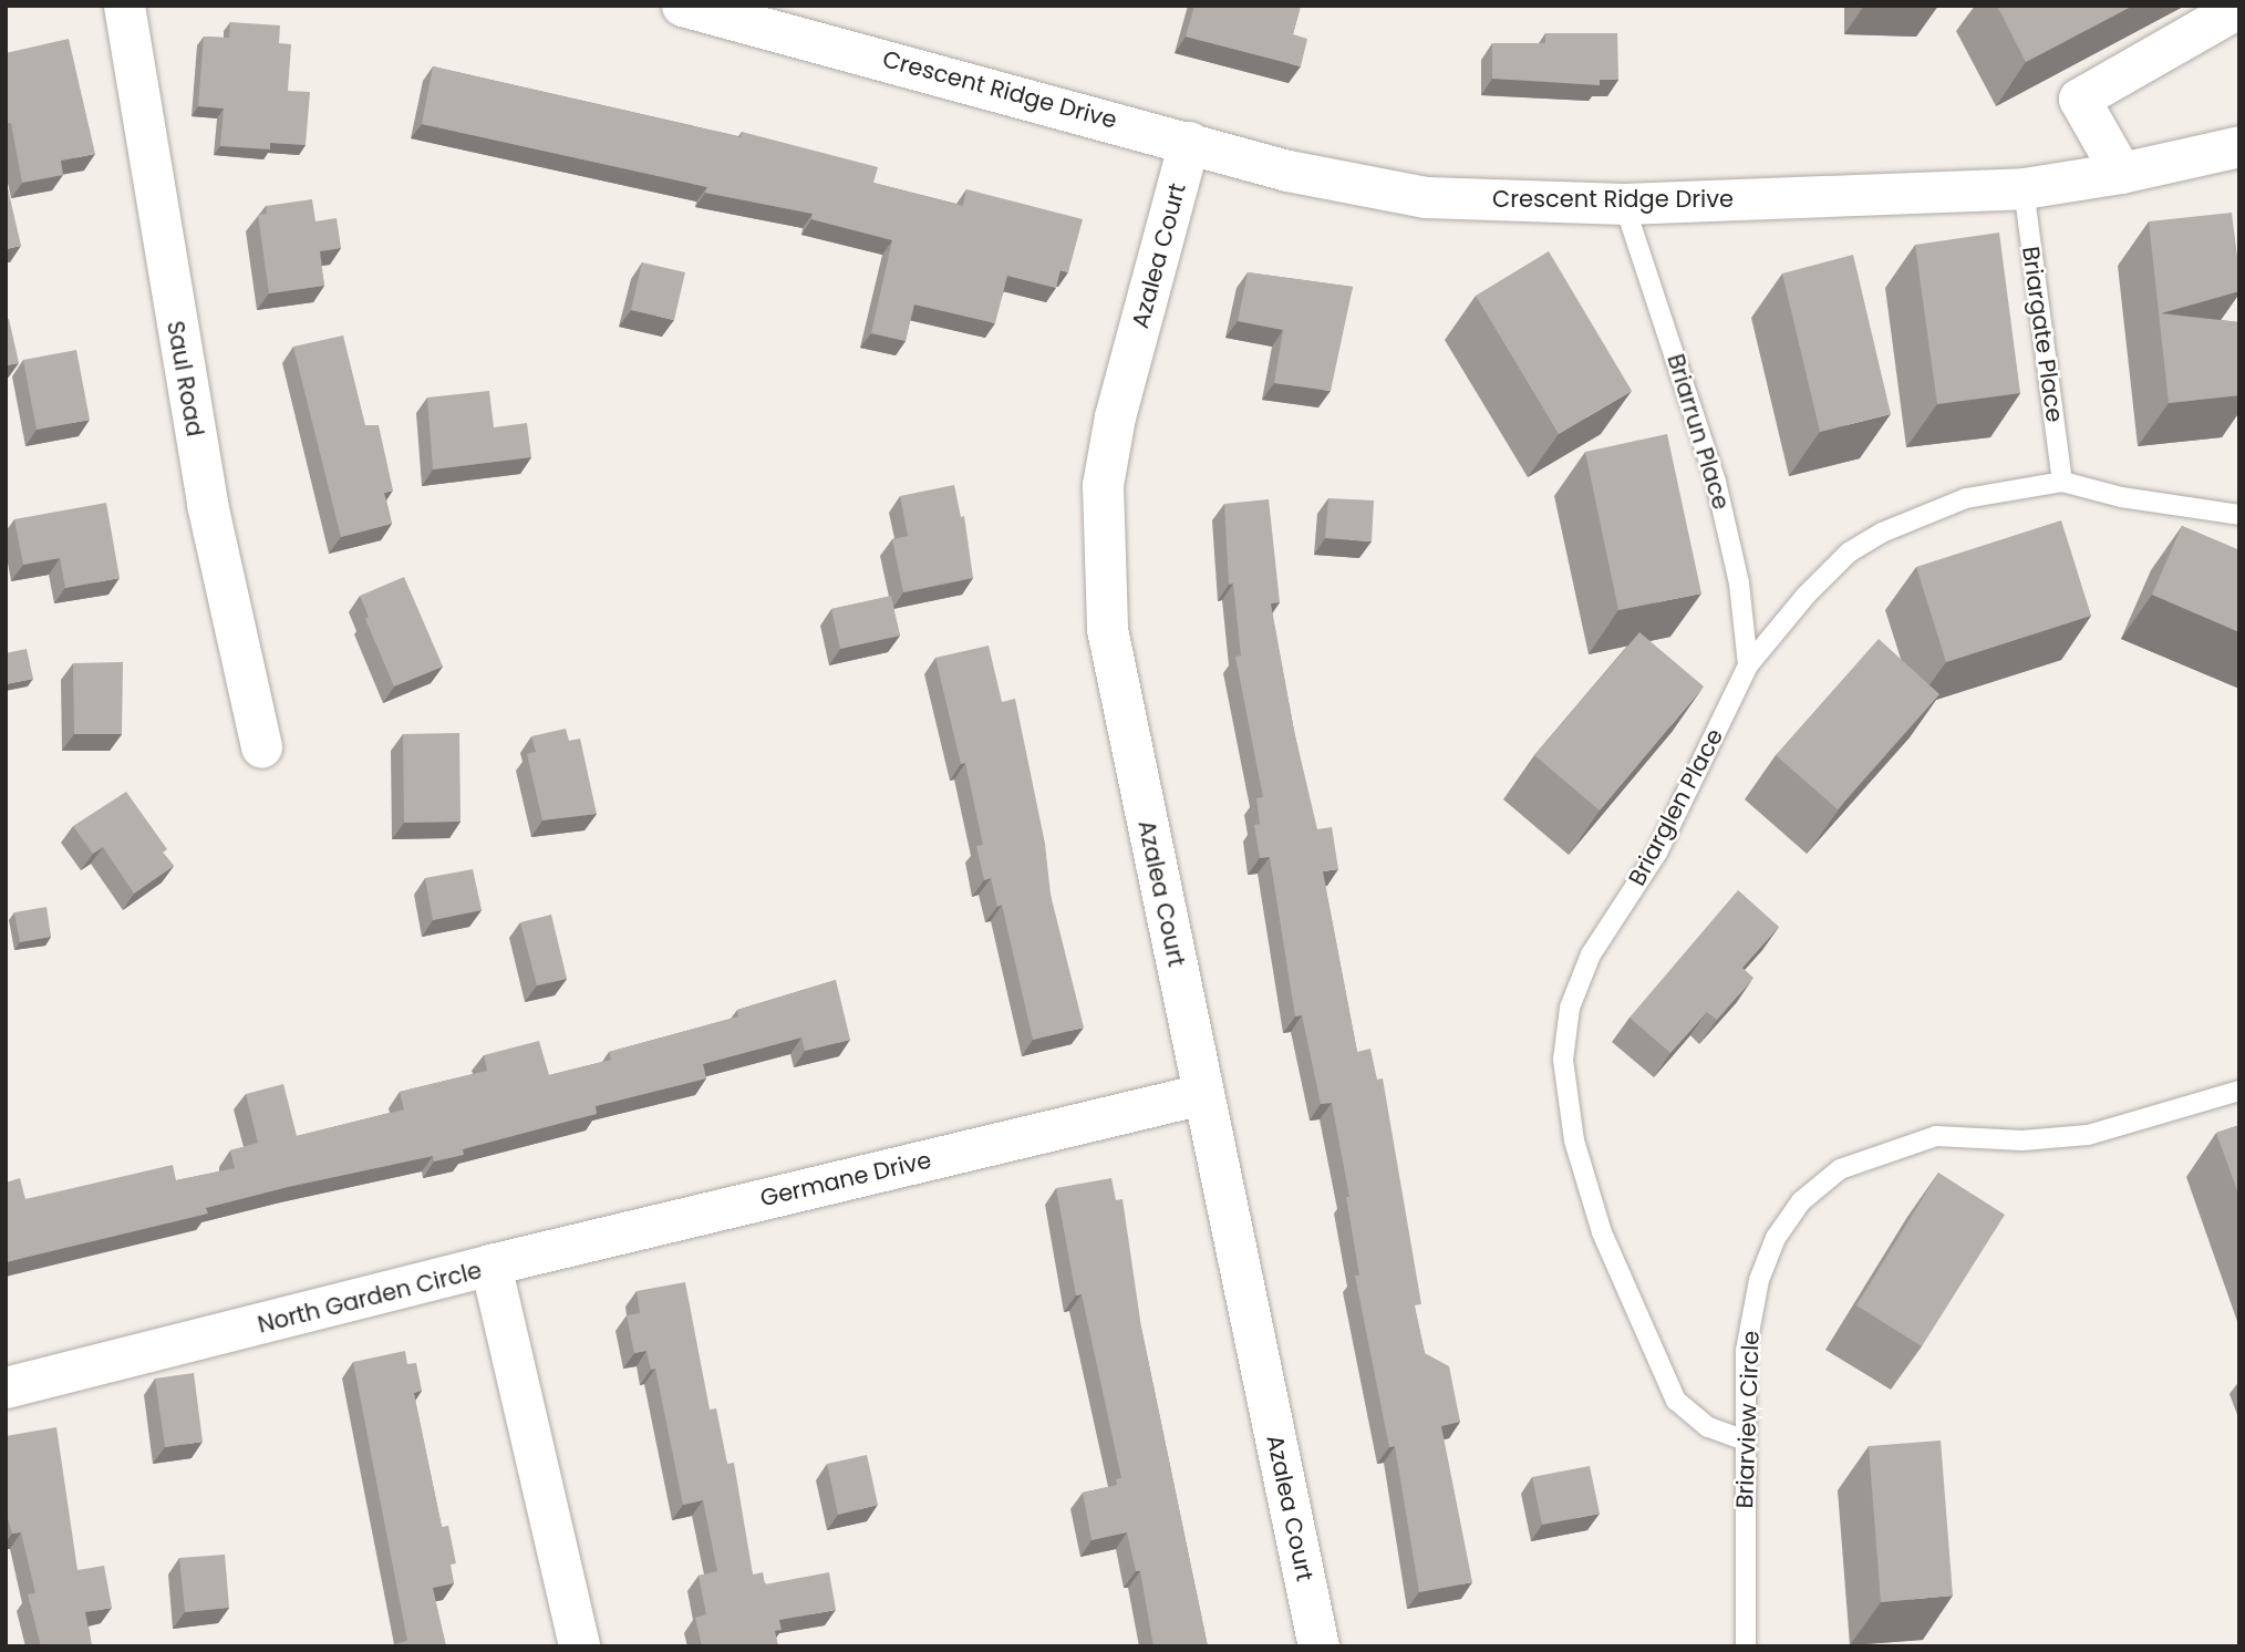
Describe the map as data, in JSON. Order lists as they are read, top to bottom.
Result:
{
  "streets": {
    "street": [
      "Crescent Ridge Drive",
      "Azalea Court",
      "Saul Road",
      "Germane Drive",
      "North Garden Circle"
    ],
    "lane": [
      "Briargate Place",
      "Briarrun Place",
      "Briarglen Place",
      "Briarview Circle"
    ]
  },
  "crossings": [
    ["Crescent Ridge Drive", "Azalea Court"],
    ["Crescent Ridge Drive", "Briargate Place"],
    ["Crescent Ridge Drive", "Briarrun Place"],
    ["Azalea Court", "Germane Drive"],
    ["Briargate Place", "Briarglen Place"],
    ["Briarrun Place", "Briarglen Place"],
    ["Briarglen Place", "Briarview Circle"],
    ["Germane Drive", "North Garden Circle"]
  ]
}
